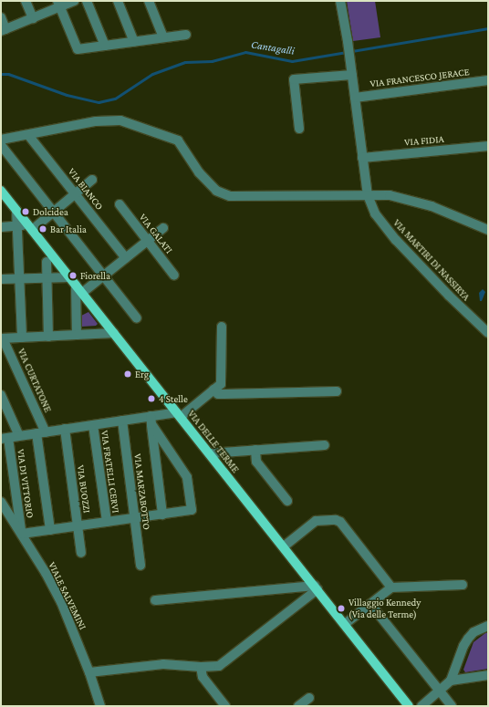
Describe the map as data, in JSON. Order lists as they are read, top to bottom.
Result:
{
  "streets": {
    "main road": ["VIA DELLE TERME"],
    "street": [
      "VIA FRANCESCO JERACE",
      "VIA FIDIA",
      "VIA BIANCO",
      "VIA GALATI",
      "VIA MARTIRI DI NASSIRYA",
      "VIA CURTATONE",
      "VIA FRATELLI CERVI",
      "VIA DI VITTORIO",
      "VIA BUOZZI",
      "VIA MARZABOTTO",
      "VIALE SALVEMINI"
    ]
  },
  "crossings": [
    ["VIA FRANCESCO JERACE", "VIA MARTIRI DI NASSIRYA"],
    ["VIA FIDIA", "VIA MARTIRI DI NASSIRYA"],
    ["VIA DI VITTORIO", "VIALE SALVEMINI"]
  ],
  "water": ["Cantagalli"],
  "places": [
    "Dolcidea",
    "Bar Italia",
    "Fiorella",
    "Erg",
    "4 Stelle",
    "Villaggio Kennedy (Via delle Terme)"
  ]
}
